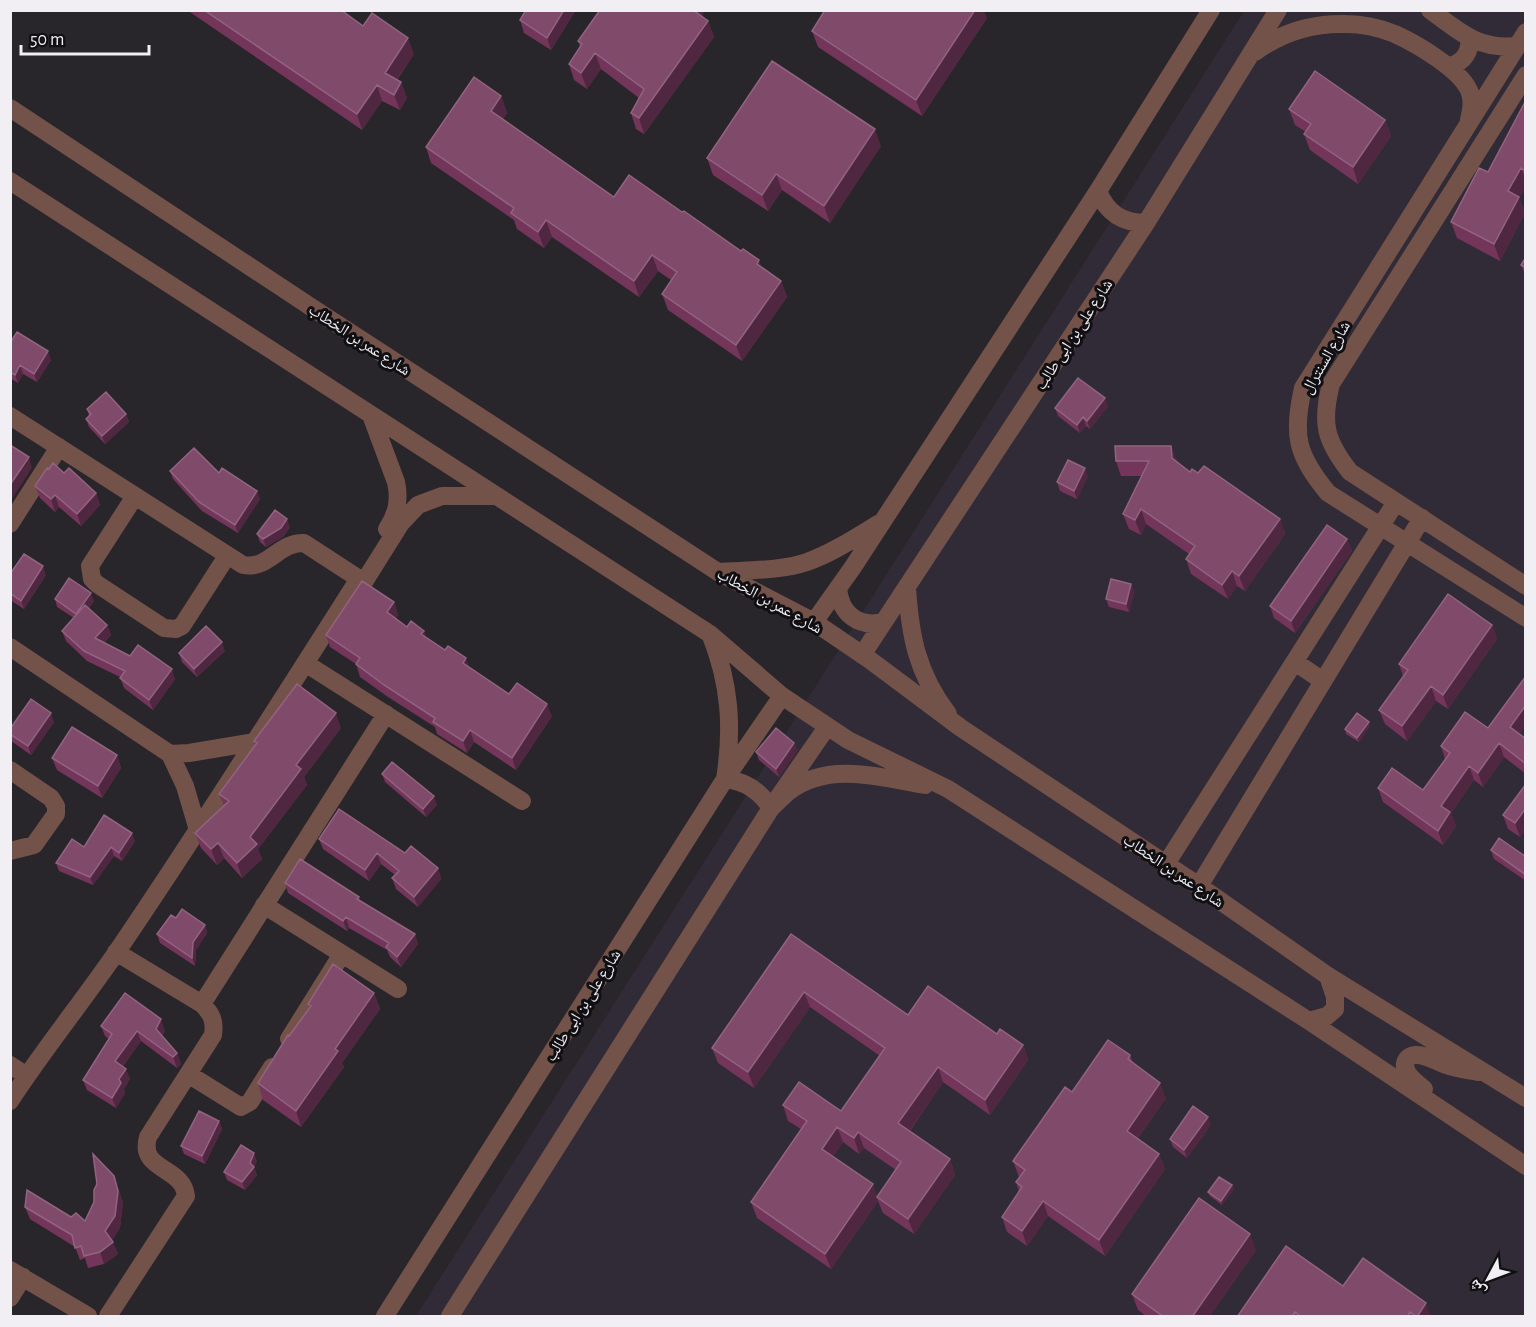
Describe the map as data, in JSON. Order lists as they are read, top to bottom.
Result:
{
  "streets": {
    "street": ["شارع على بن ابى طالب", "شارع عمر بن الخطاب", "شارع السنترال"]
  },
  "crossings": [
    ["شارع على بن ابى طالب", "شارع عمر بن الخطاب"]
  ],
  "scale_bar": "50 m",
  "north": "bottom left"
}
